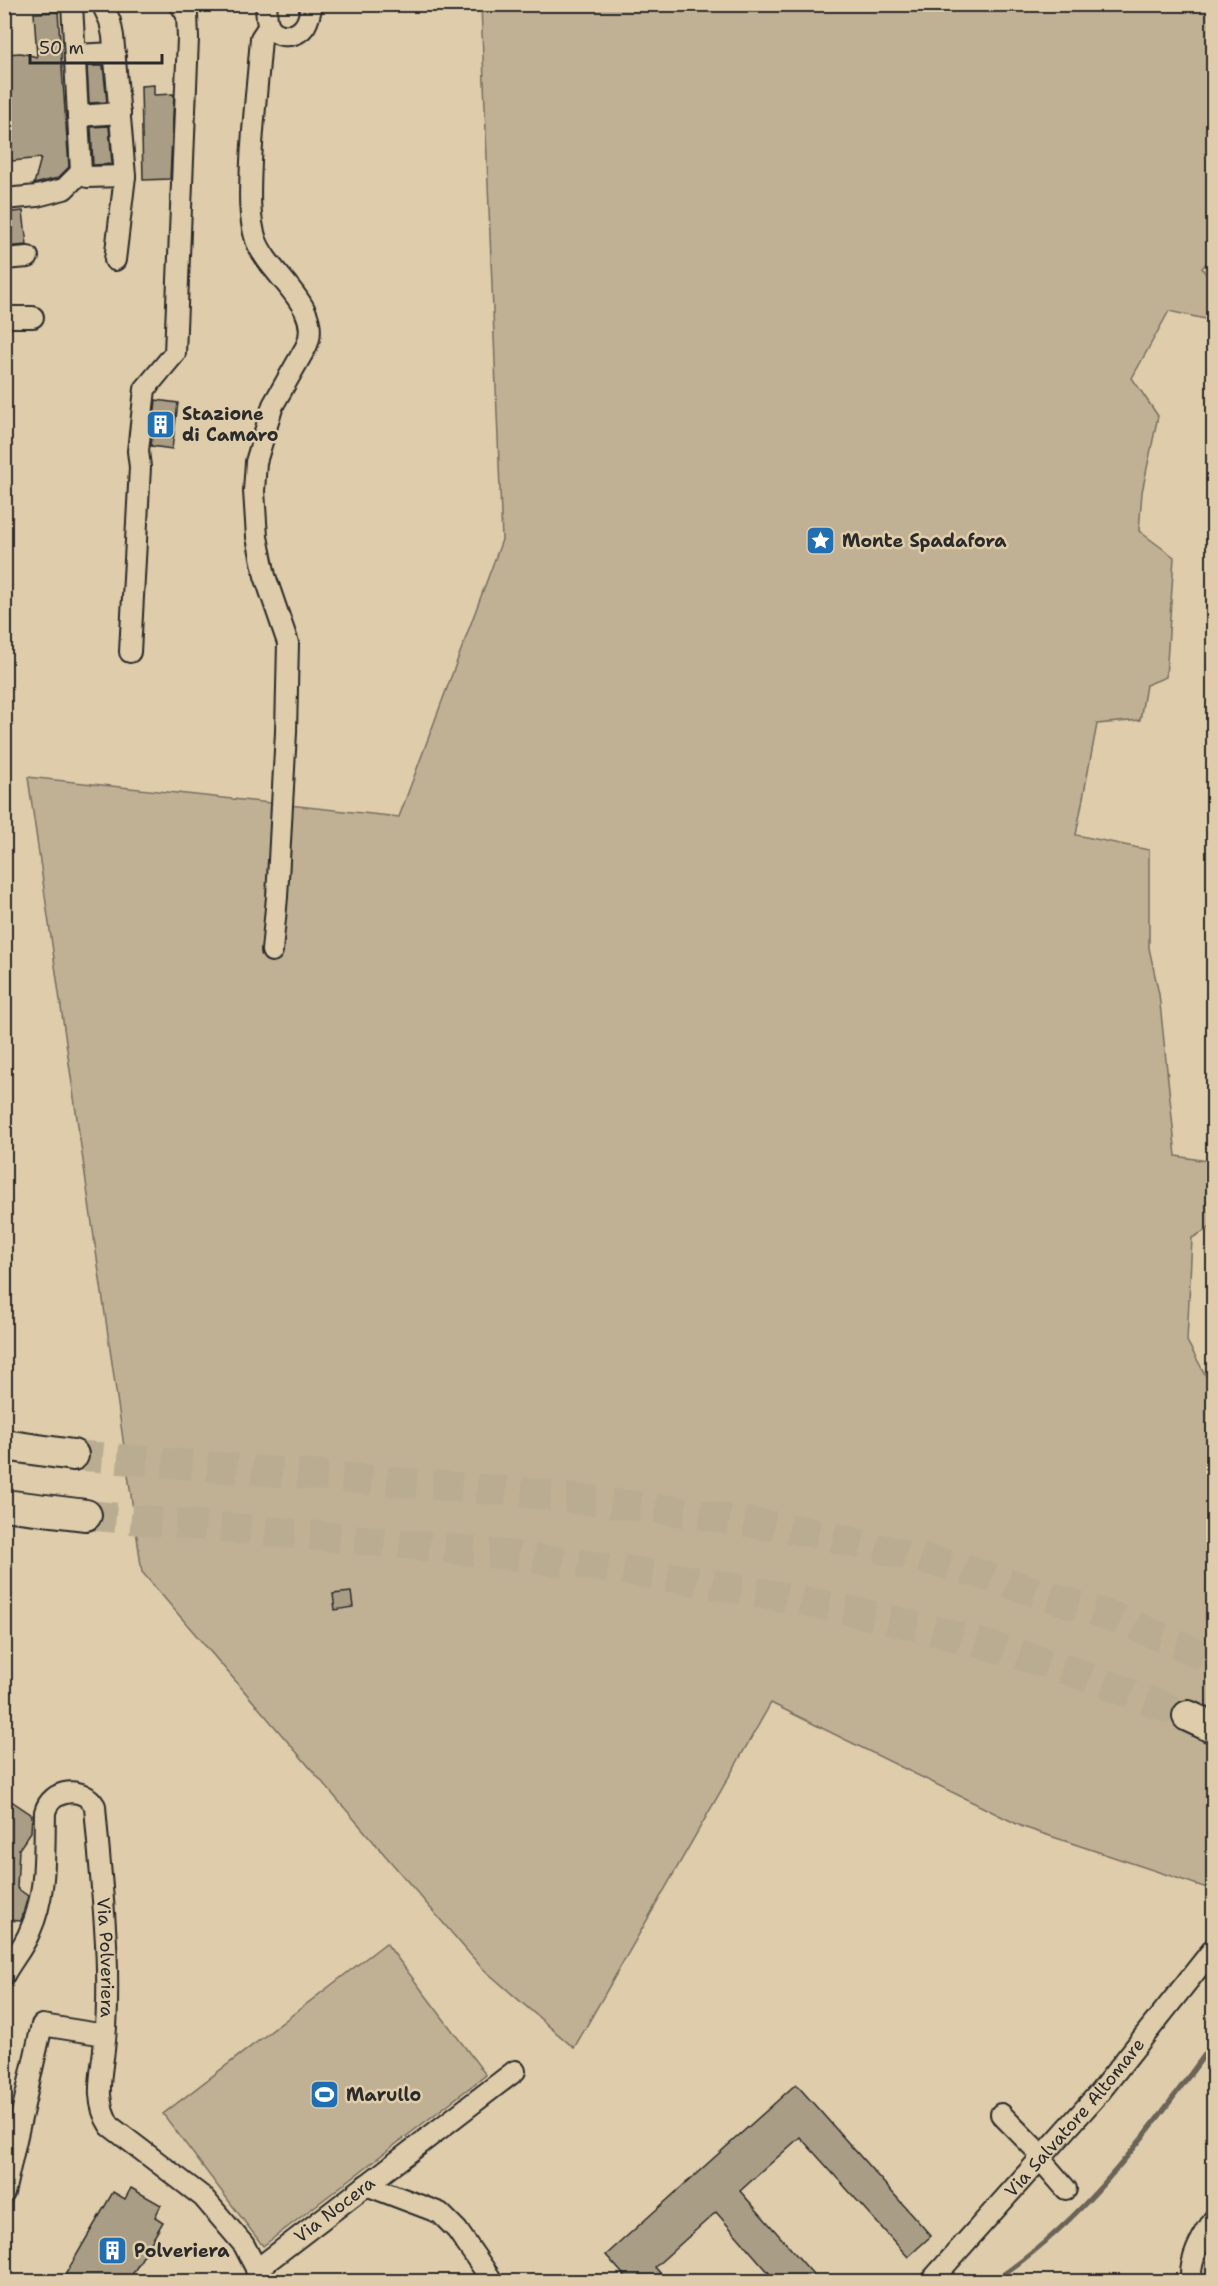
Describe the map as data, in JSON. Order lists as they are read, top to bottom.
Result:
{
  "streets": {
    "street": ["Via Polveriera", "Via Salvatore Altomare", "Via Nocera"]
  },
  "crossings": [
    ["Via Polveriera", "Via Nocera"]
  ],
  "places": {
    "building": ["Stazione di Camaro", "Polveriera"],
    "place": ["Monte Spadafora"],
    "sports": ["Marullo"]
  },
  "scale_bar": "50 m"
}
